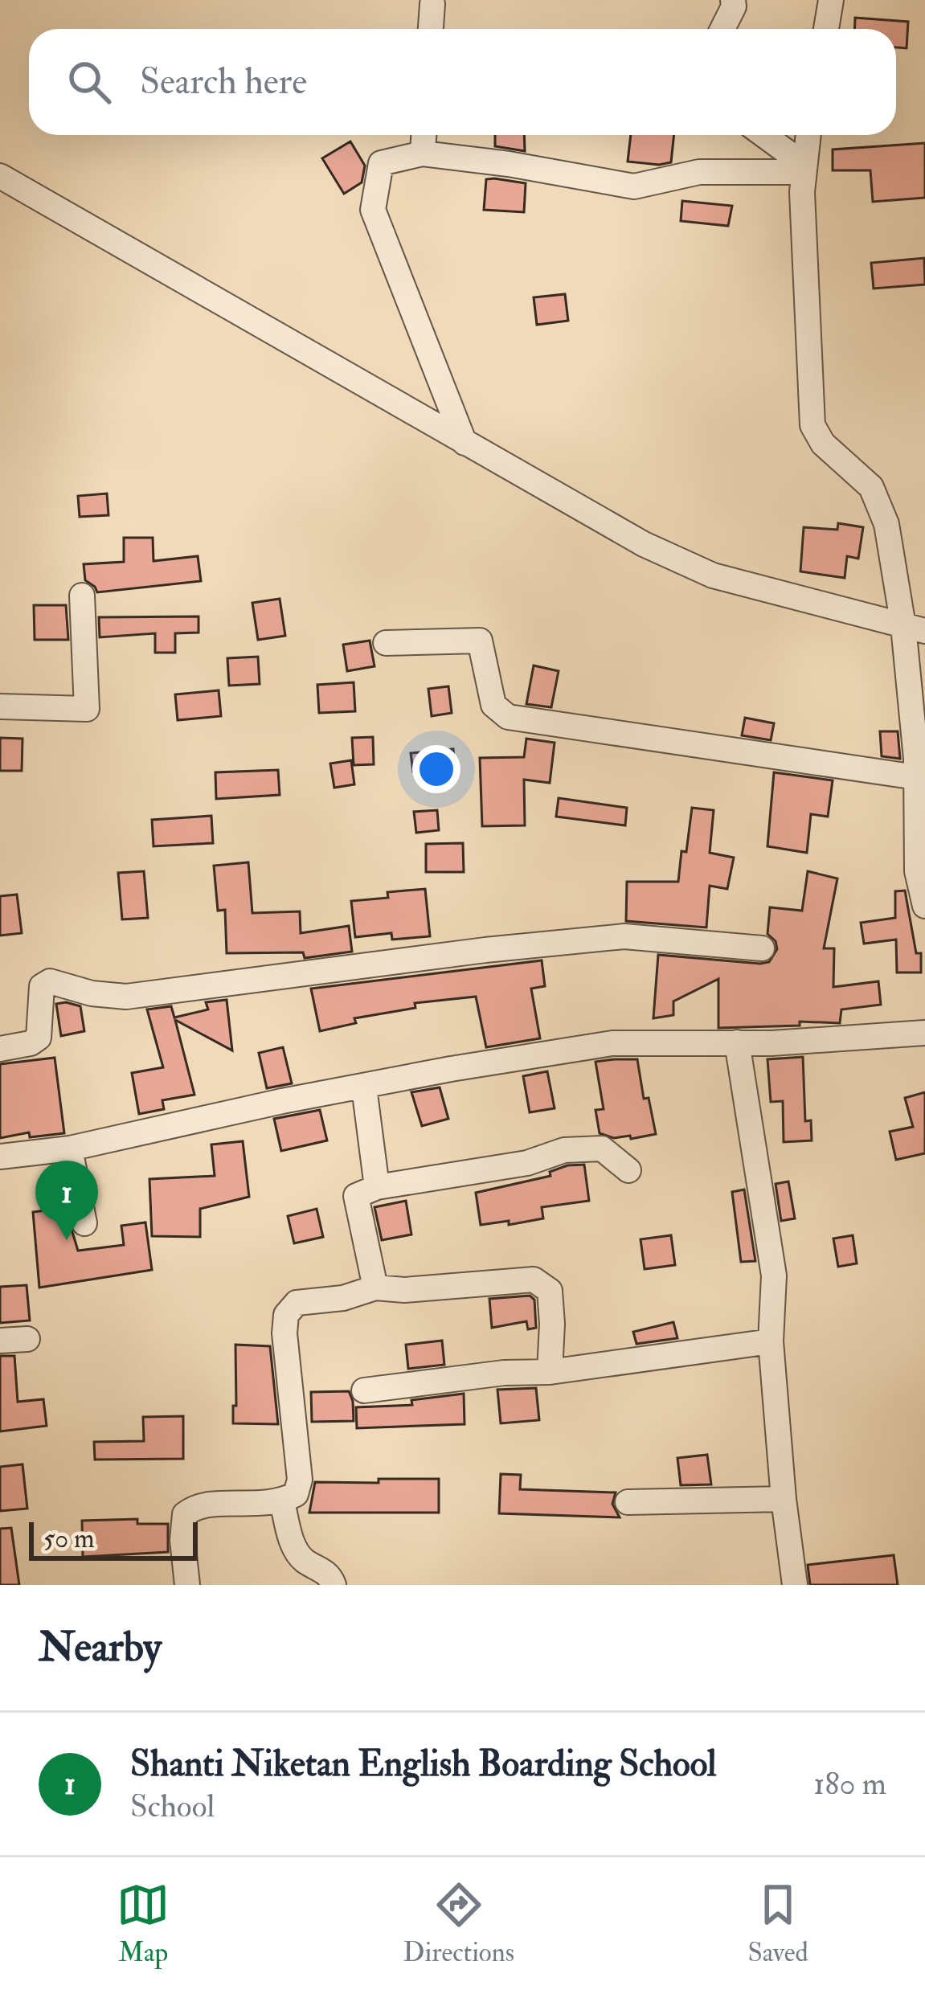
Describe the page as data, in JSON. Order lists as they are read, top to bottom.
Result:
{
  "scale_bar": "50 m",
  "page": {
    "search": "Search here",
    "pins": "1",
    "scale": "50 m",
    "heading": "Nearby",
    "list": [
      {
        "mark": "1",
        "name": "Shanti Niketan English Boarding School",
        "note": "School",
        "value": "180 m"
      }
    ],
    "nav": ["Map", "Directions", "Saved"]
  }
}
